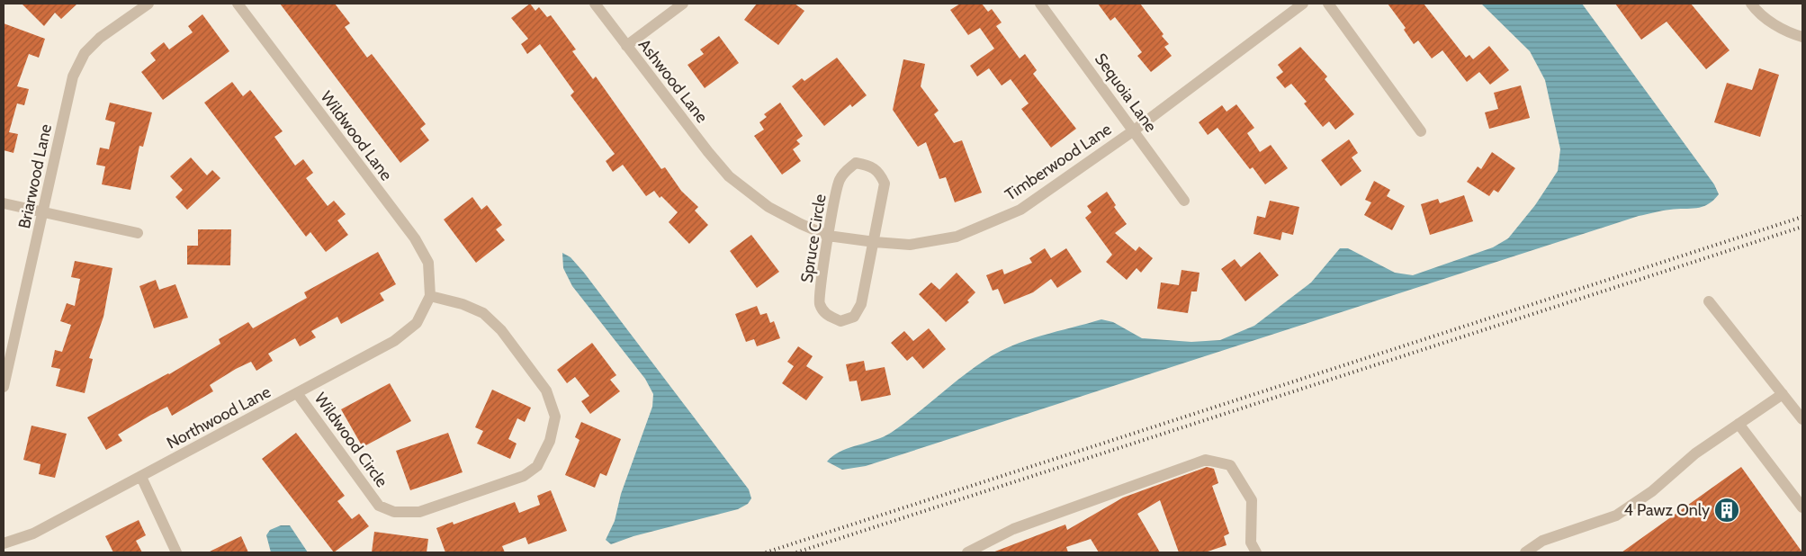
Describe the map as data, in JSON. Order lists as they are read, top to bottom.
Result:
{
  "streets": {
    "street": [
      "Ashwood Lane",
      "Sequoia Lane",
      "Wildwood Lane",
      "Timberwood Lane",
      "Briarwood Lane",
      "Spruce Circle",
      "Northwood Lane",
      "Wildwood Circle"
    ]
  },
  "crossings": [
    ["Ashwood Lane", "Timberwood Lane"],
    ["Sequoia Lane", "Timberwood Lane"],
    ["Wildwood Lane", "Northwood Lane"],
    ["Wildwood Lane", "Wildwood Circle"],
    ["Timberwood Lane", "Spruce Circle"],
    ["Northwood Lane", "Wildwood Circle"]
  ],
  "places": {
    "building": ["4 Pawz Only"]
  }
}
